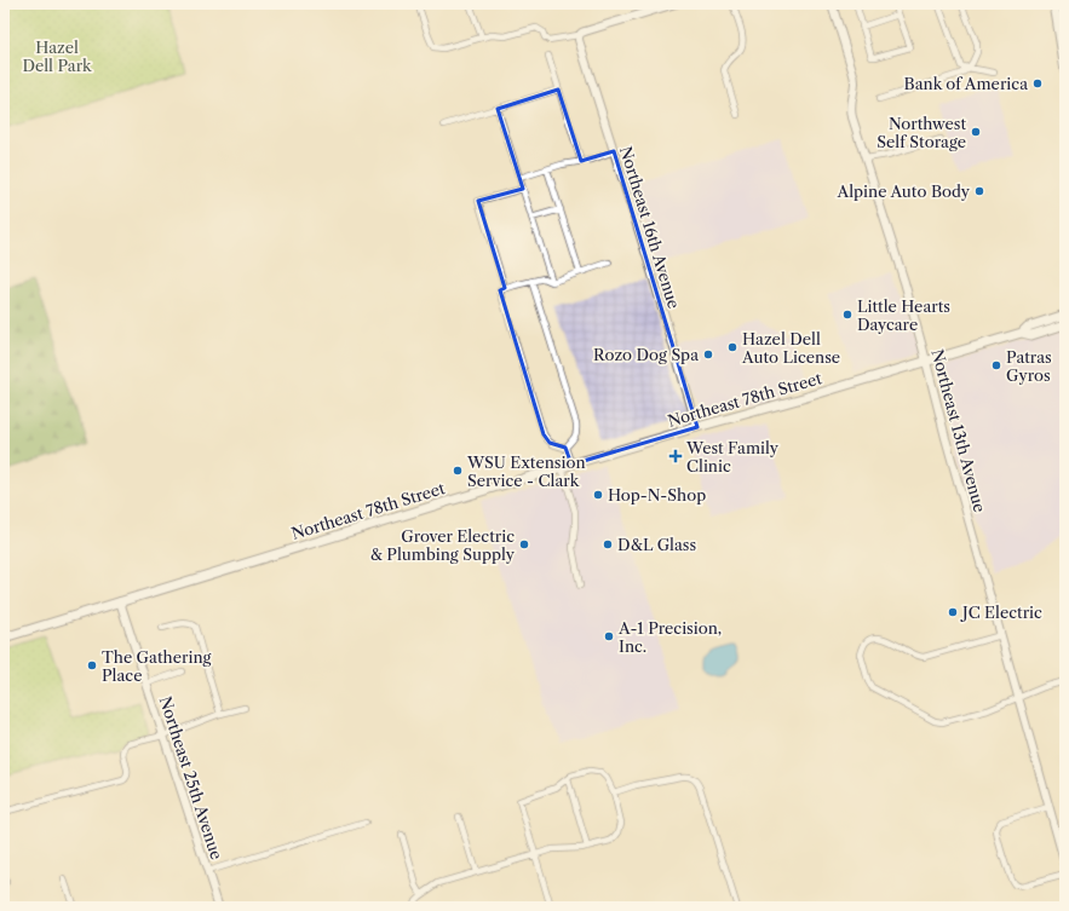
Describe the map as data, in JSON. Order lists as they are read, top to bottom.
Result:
{
  "streets": {
    "main road": ["Northeast 78th Street"],
    "street": ["Northeast 16th Avenue", "Northeast 13th Avenue", "Northeast 25th Avenue"]
  },
  "crossings": [
    ["Northeast 16th Avenue", "Northeast 78th Street"],
    ["Northeast 78th Street", "Northeast 13th Avenue"],
    ["Northeast 78th Street", "Northeast 25th Avenue"]
  ],
  "parks": ["Hazel Dell Park"],
  "places": {
    "other": [
      "Bank of America",
      "Northwest Self Storage",
      "Alpine Auto Body",
      "Little Hearts Daycare",
      "Hazel Dell Auto License",
      "Rozo Dog Spa",
      "Patras Gyros",
      "WSU Extension Service - Clark",
      "Hop-N-Shop",
      "Grover Electric & Plumbing Supply",
      "D&L Glass",
      "JC Electric",
      "A-1 Precision, Inc.",
      "The Gathering Place"
    ],
    "health": ["West Family Clinic"]
  }
}
